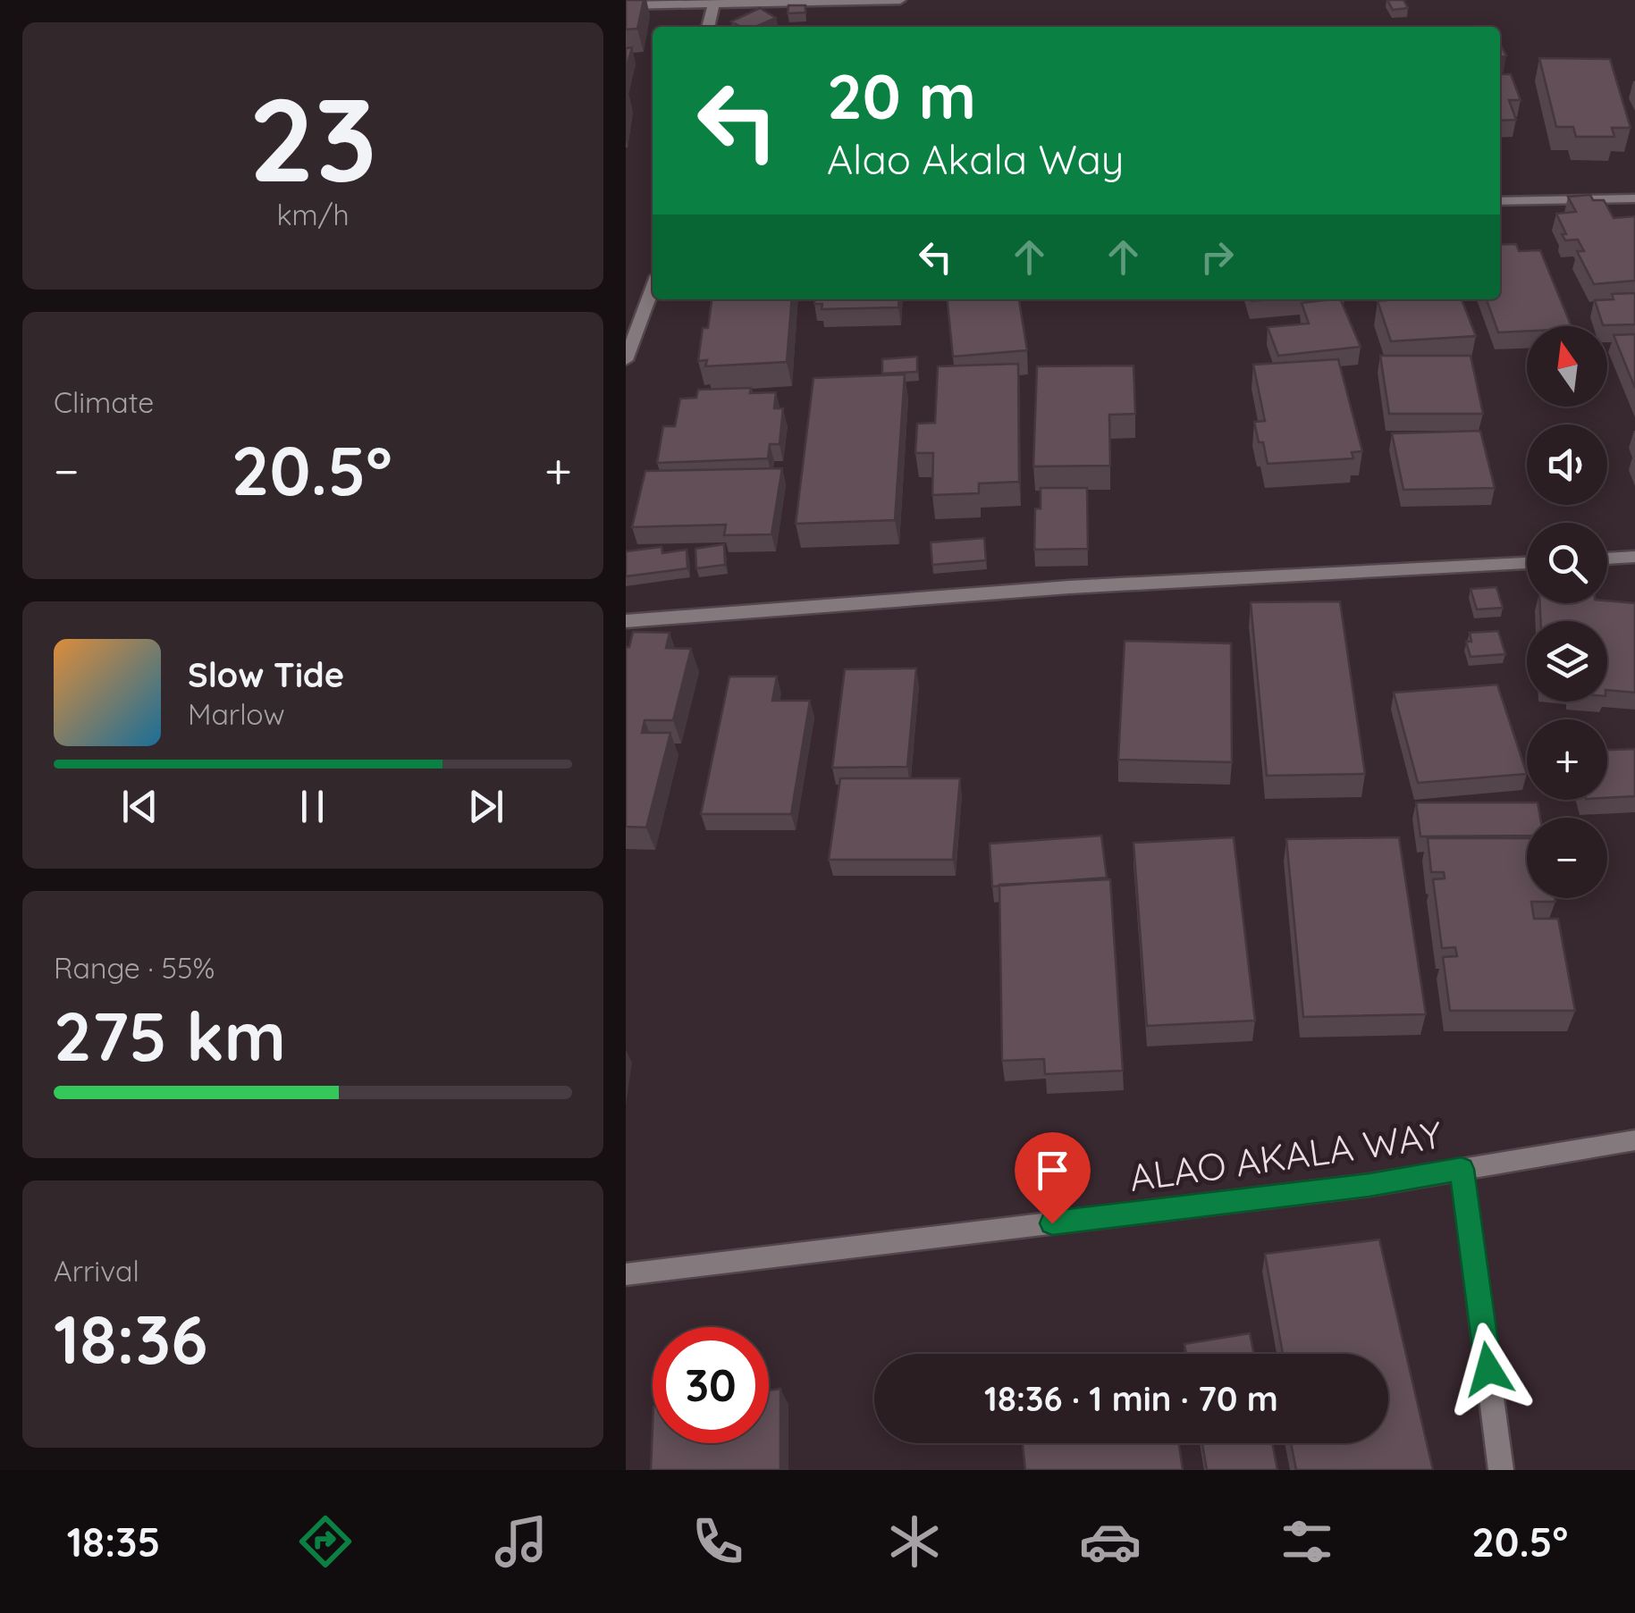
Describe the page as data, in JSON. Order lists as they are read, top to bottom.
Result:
{
  "streets": {
    "street": ["ALAO AKALA WAY"]
  },
  "north": "top",
  "page": {
    "tile": [
      ["23", "km/h"],
      "Climate",
      ["Range · 55%", "275 km"],
      ["Arrival", "18:36"]
    ],
    "turn": ["20 m", "Alao Akala Way"],
    "map_buttons": ["+", "−"],
    "heat": ["−", "20.5°", "+"],
    "song": ["Slow Tide", "Marlow"],
    "limit": "30",
    "trip": "18:36 · 1 min · 70 m",
    "tabs": ["18:35", "20.5°"]
  }
}
